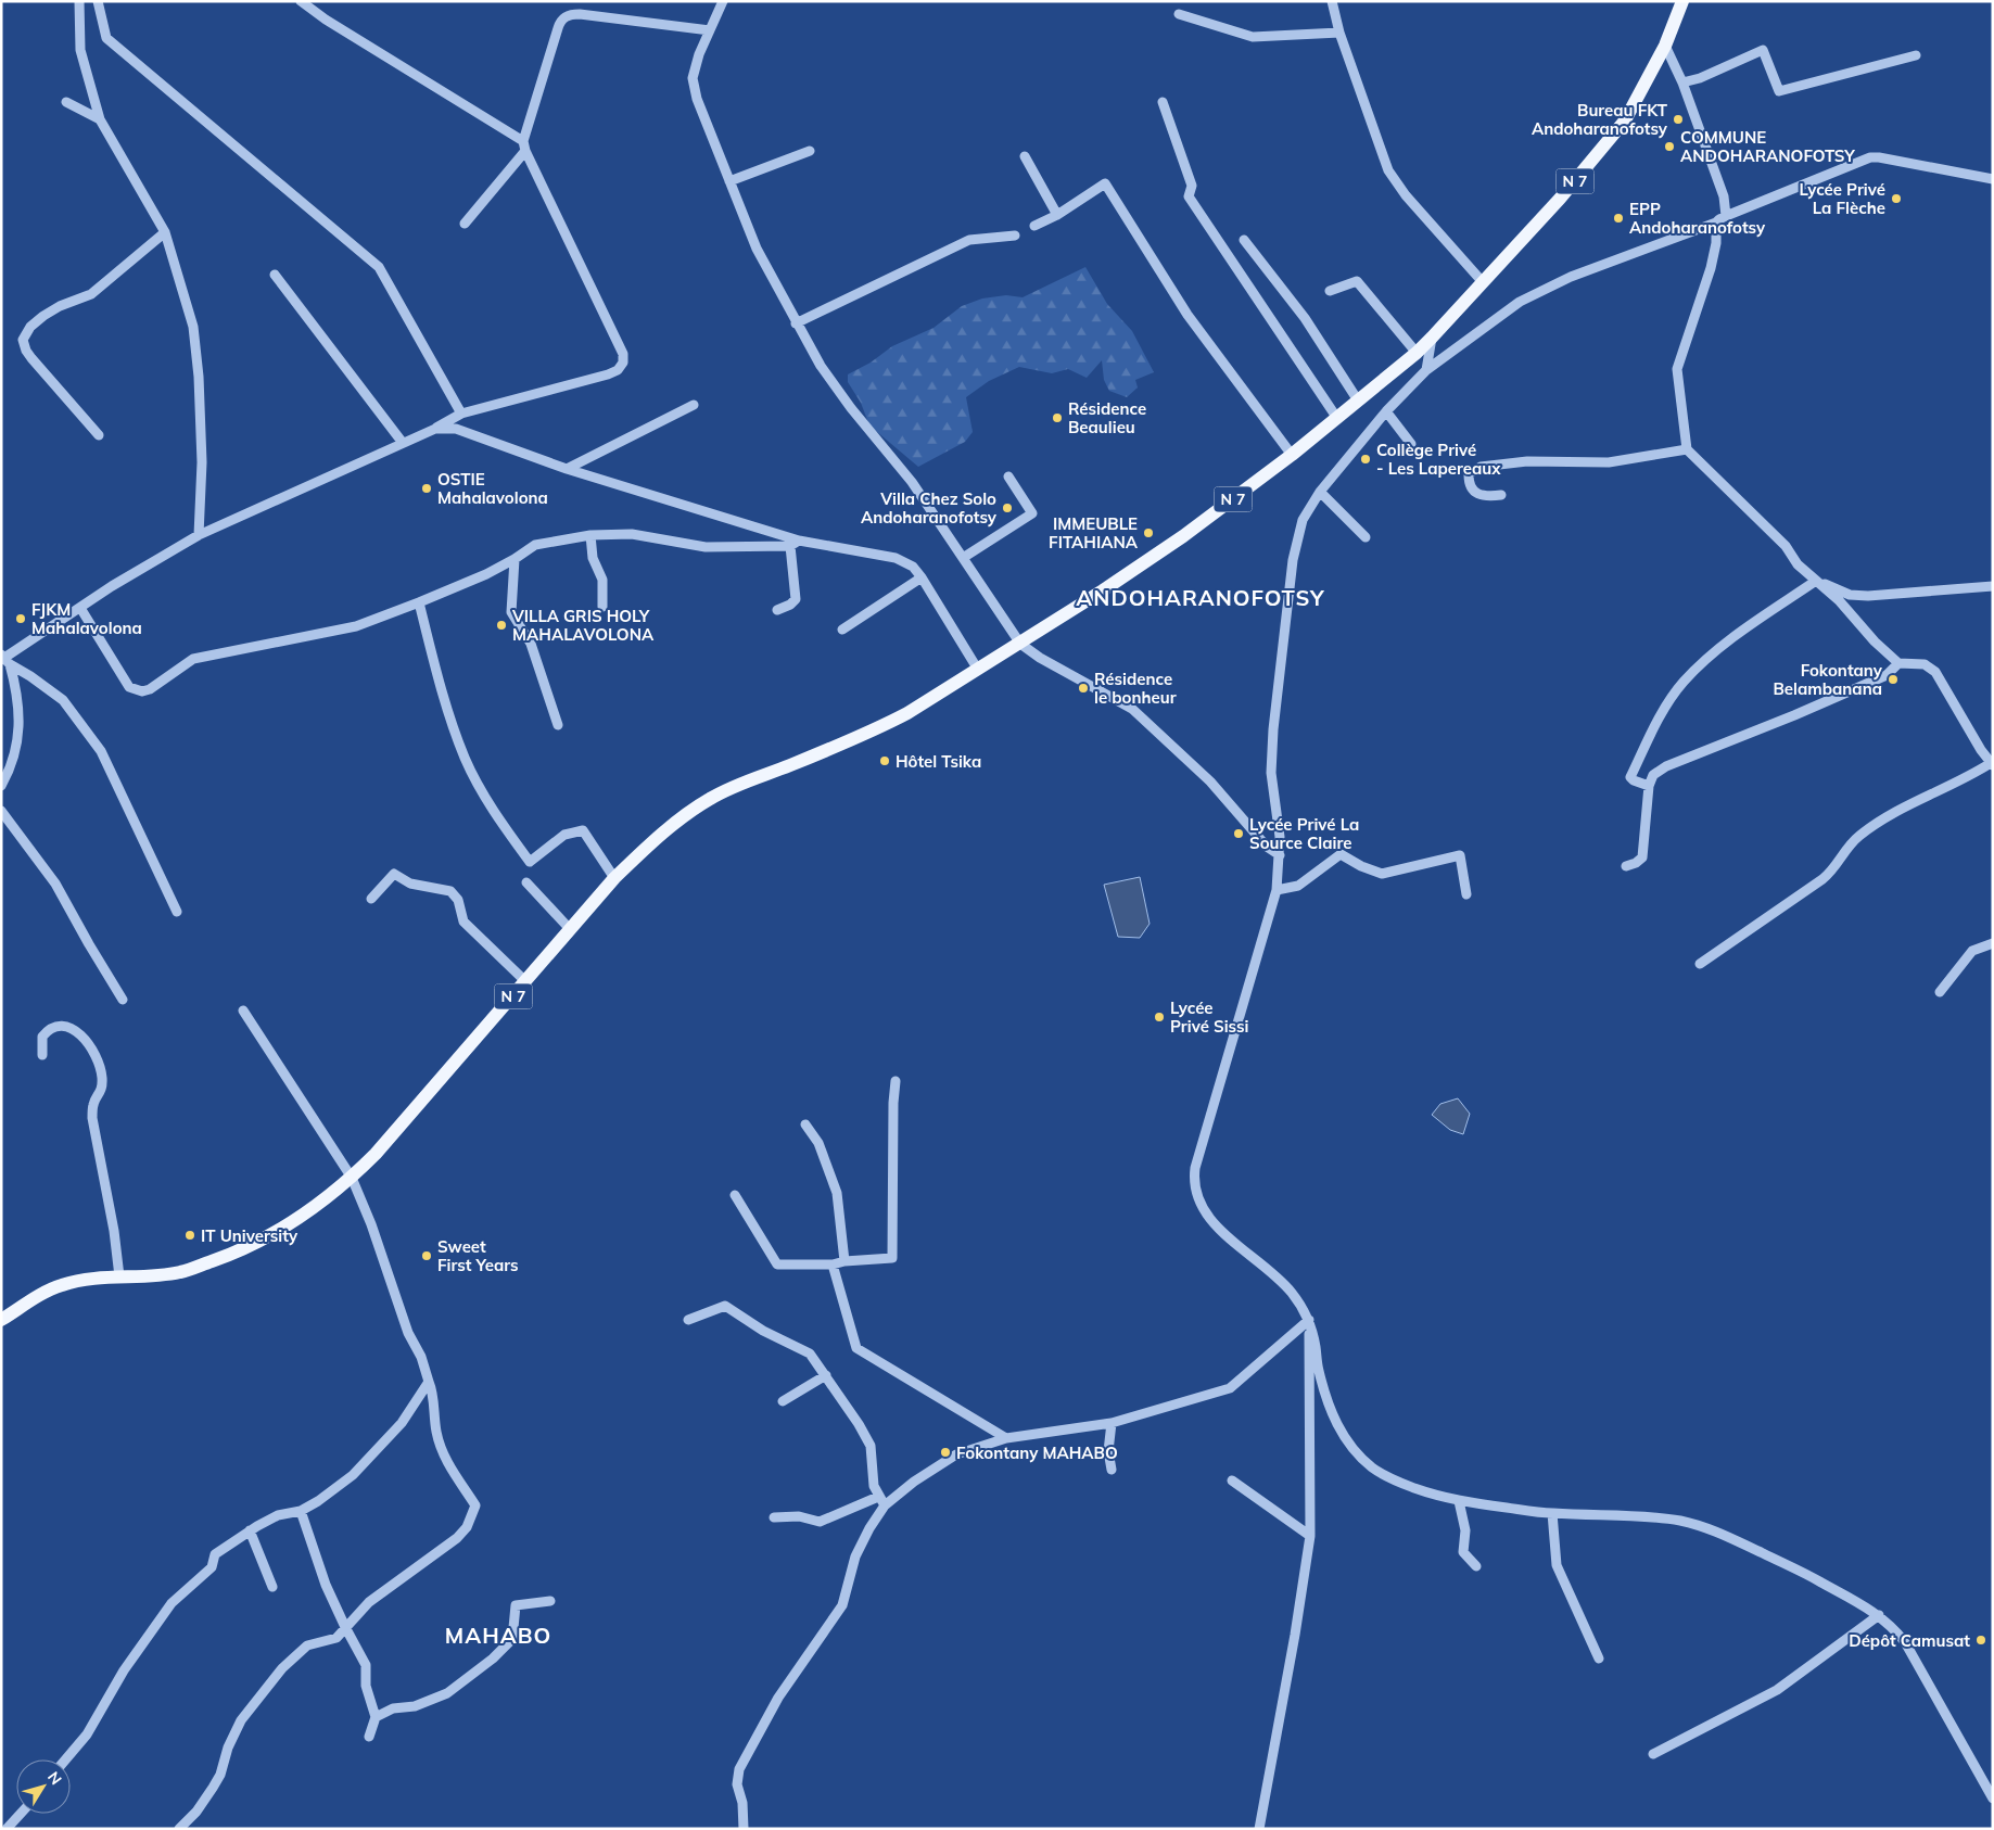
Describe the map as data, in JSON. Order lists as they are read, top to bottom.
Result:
{
  "streets": {
    "main road": ["N 7"]
  },
  "districts": ["ANDOHARANOFOTSY", "MAHABO"],
  "places": [
    "Bureau FKT Andoharanofotsy",
    "COMMUNE ANDOHARANOFOTSY",
    "Lycée Privé La Flèche",
    "EPP Andoharanofotsy",
    "Résidence Beaulieu",
    "Collège Privé - Les Lapereaux",
    "OSTIE Mahalavolona",
    "Villa Chez Solo Andoharanofotsy",
    "IMMEUBLE FITAHIANA",
    "FJKM Mahalavolona",
    "VILLA GRIS HOLY MAHALAVOLONA",
    "Fokontany Belambanana",
    "Résidence le bonheur",
    "Hôtel Tsika",
    "Lycée Privé La Source Claire",
    "Lycée Privé Sissi",
    "IT University",
    "Sweet First Years",
    "Fokontany MAHABO",
    "Dépôt Camusat"
  ],
  "north": "top right"
}
